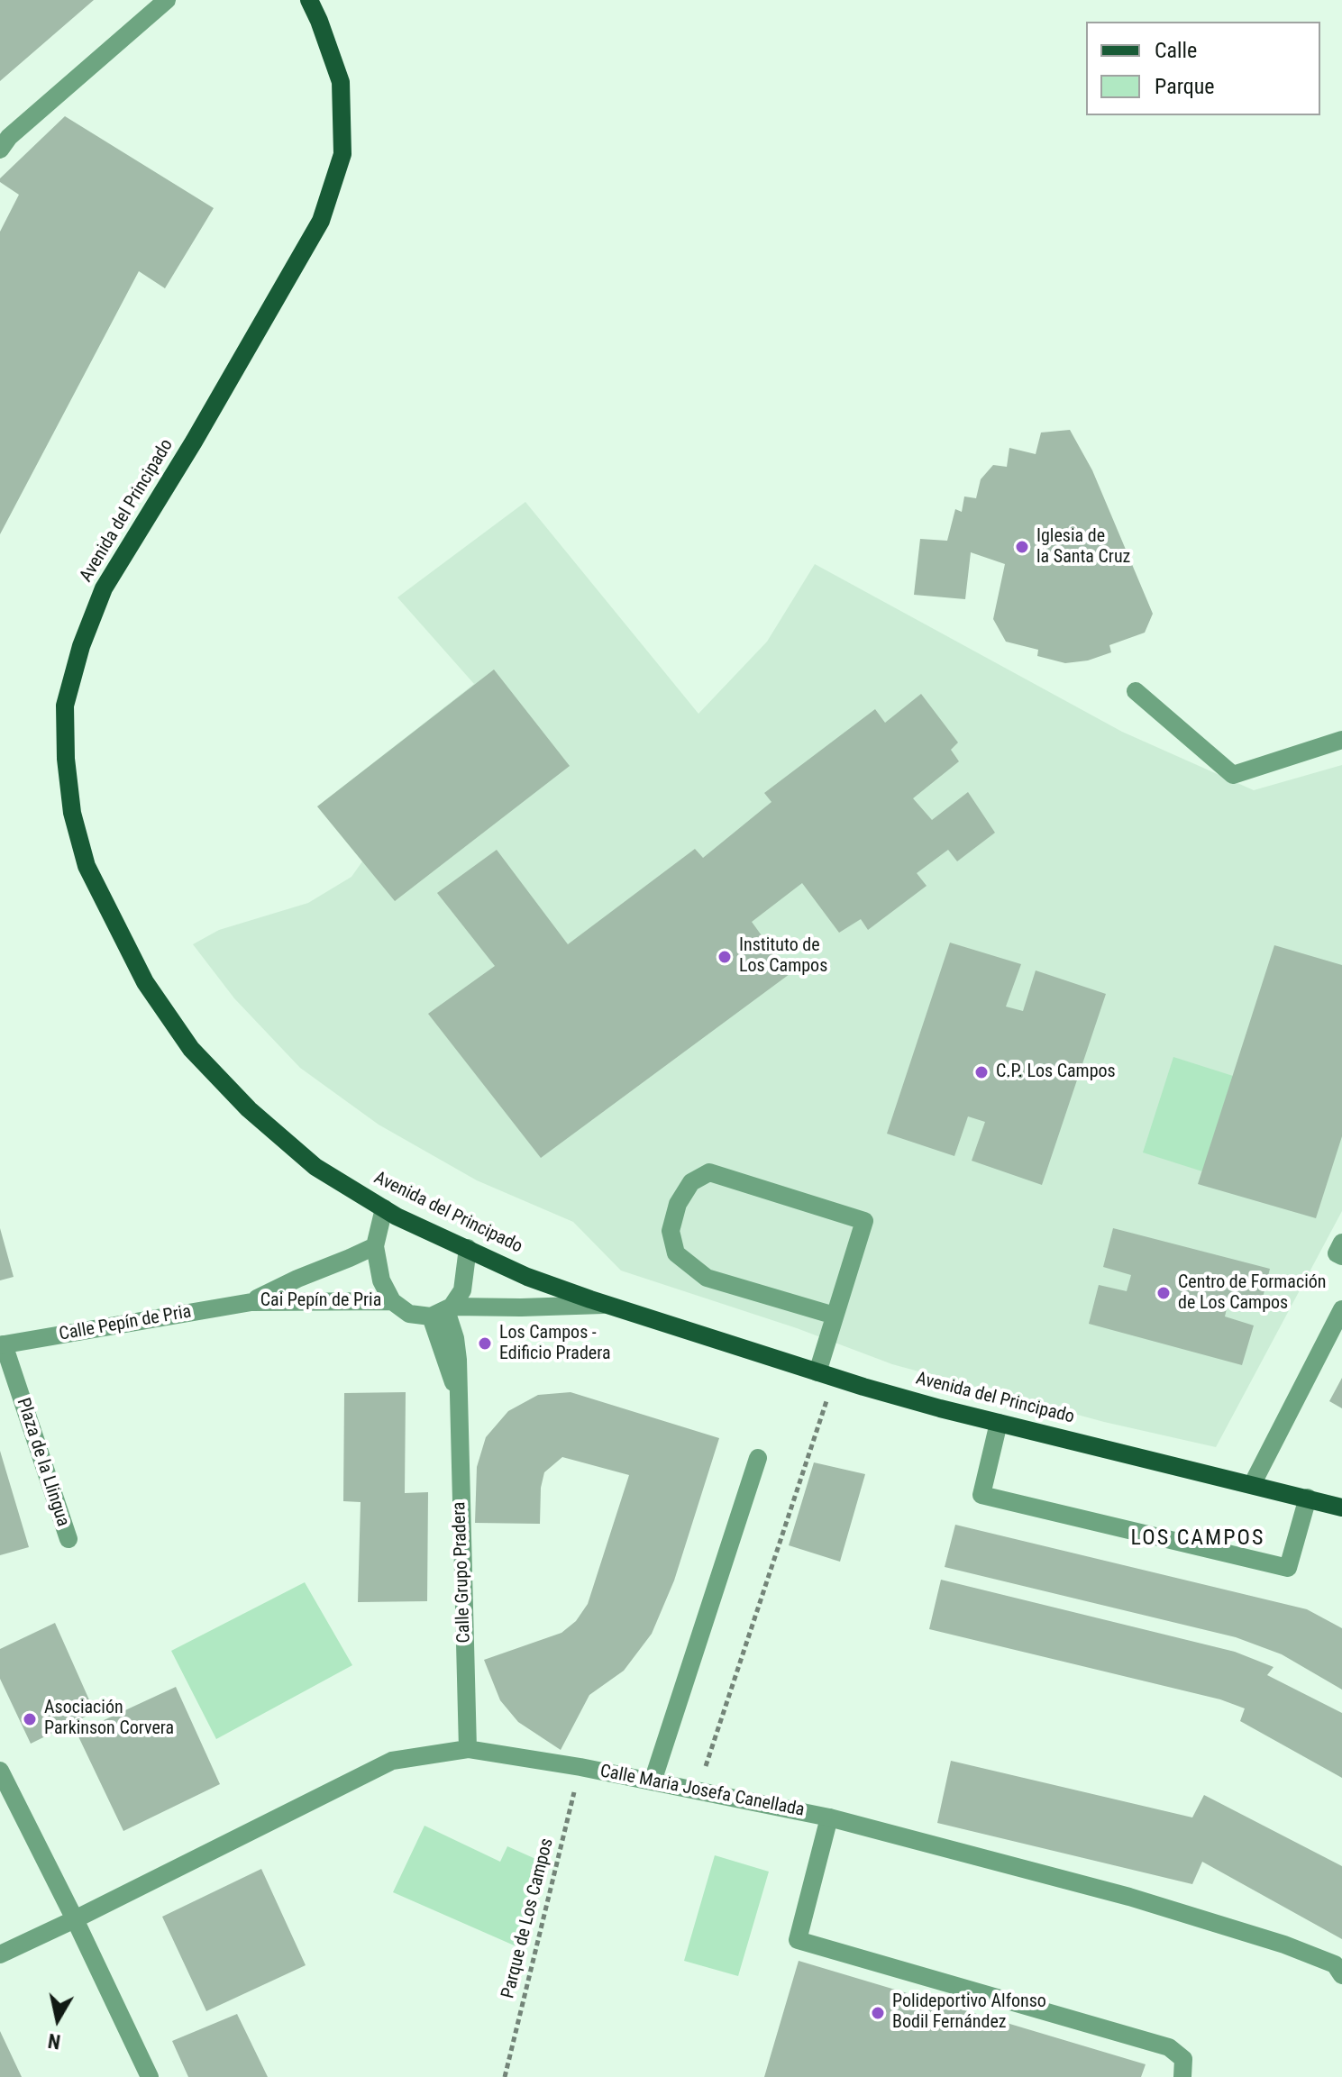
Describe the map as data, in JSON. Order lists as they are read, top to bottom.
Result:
{
  "streets": {
    "main road": ["Avenida del Principado"],
    "street": [
      "Cai Pepín de Pria",
      "Calle Pepín de Pria",
      "Plaza de la Llingua",
      "Calle Grupo Pradera",
      "Calle Maria Josefa Canellada"
    ],
    "path": ["Parque de Los Campos"]
  },
  "crossings": [
    ["Avenida del Principado", "Cai Pepín de Pria"],
    ["Cai Pepín de Pria", "Calle Pepín de Pria"],
    ["Cai Pepín de Pria", "Calle Grupo Pradera"],
    ["Calle Pepín de Pria", "Plaza de la Llingua"],
    ["Calle Grupo Pradera", "Calle Maria Josefa Canellada"],
    ["Calle Maria Josefa Canellada", "Parque de Los Campos"]
  ],
  "districts": ["LOS CAMPOS"],
  "places": [
    "Iglesia de la Santa Cruz",
    "Instituto de Los Campos",
    "C.P. Los Campos",
    "Centro de Formación de Los Campos",
    "Los Campos - Edificio Pradera",
    "Asociación Parkinson Corvera",
    "Polideportivo Alfonso Bodil Fernández"
  ],
  "legend": ["Calle", "Parque"],
  "north": "bottom"
}
